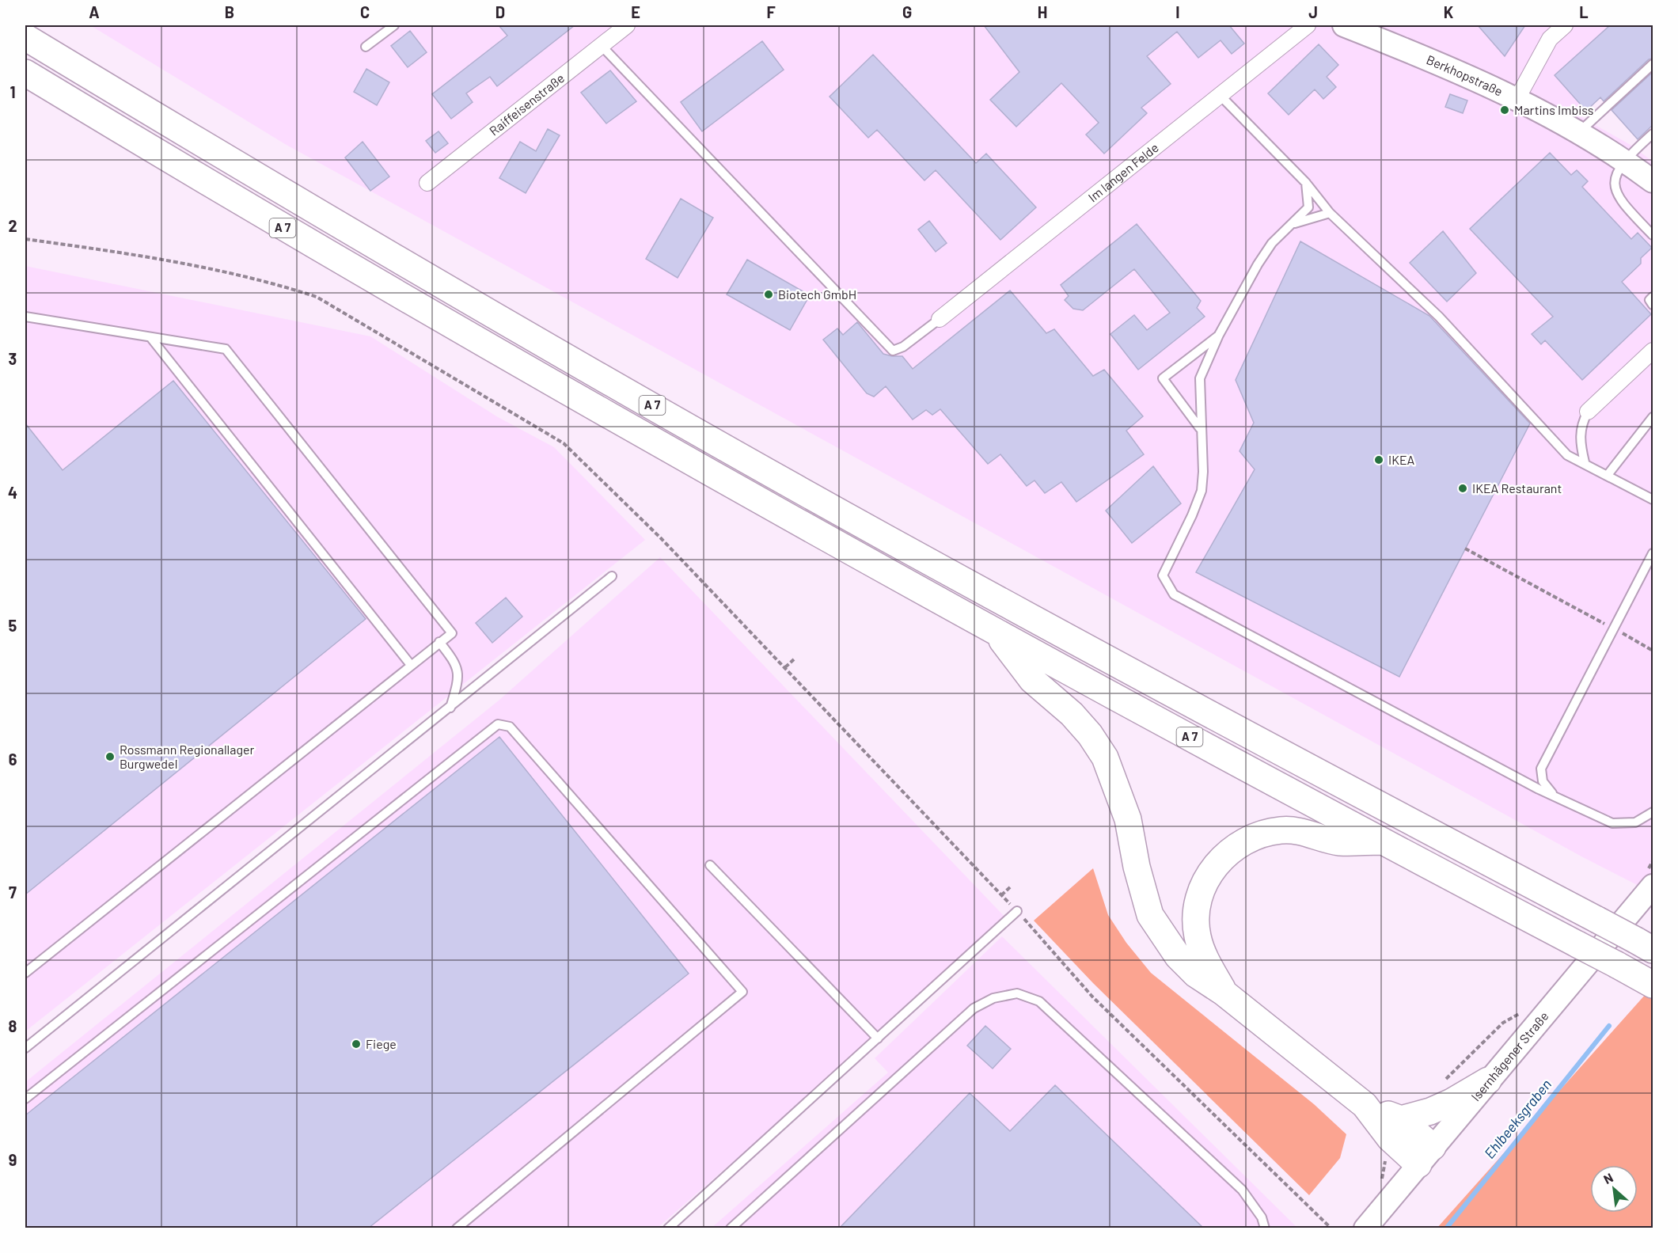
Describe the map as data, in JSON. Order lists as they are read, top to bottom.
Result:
{
  "streets": {
    "highway": ["A 7"],
    "main road": ["Berkhopstraße", "Isernhägener Straße"],
    "street": ["Raiffeisenstraße", "Im langen Felde"]
  },
  "water": ["Ehlbeeksgraben"],
  "places": [
    "Martins Imbiss",
    "Biotech GmbH",
    "IKEA",
    "IKEA Restaurant",
    "Rossmann Regionallager Burgwedel",
    "Fiege"
  ],
  "north": "top left",
  "grid": {
    "columns": [
      "A",
      "B",
      "C",
      "D",
      "E",
      "F",
      "G",
      "H",
      "I",
      "J",
      "K",
      "L"
    ],
    "rows": [
      "1",
      "2",
      "3",
      "4",
      "5",
      "6",
      "7",
      "8",
      "9"
    ]
  }
}
